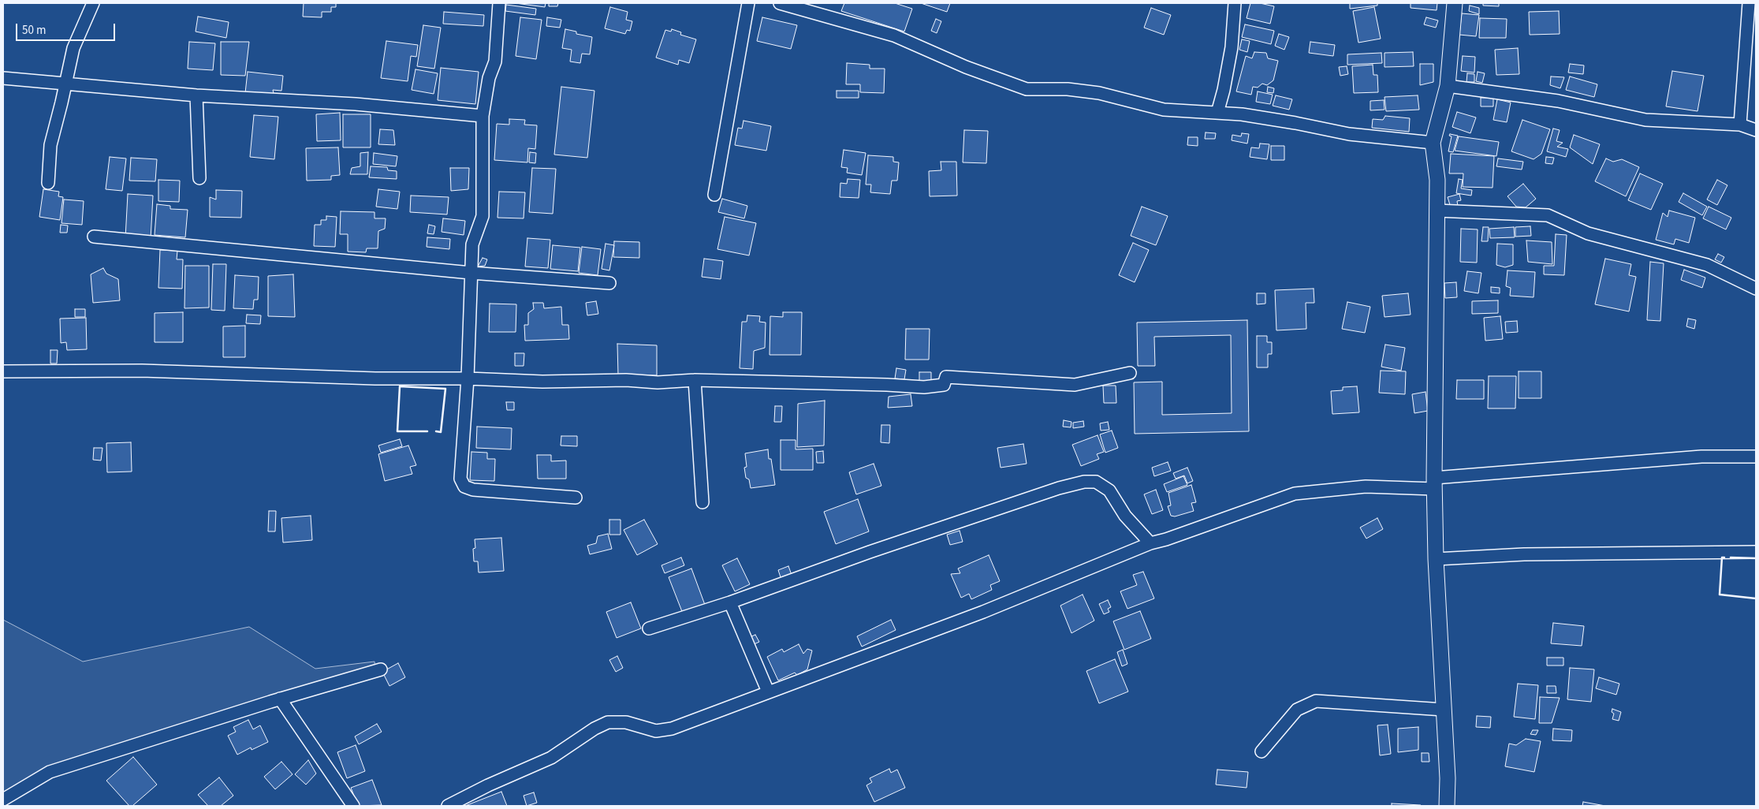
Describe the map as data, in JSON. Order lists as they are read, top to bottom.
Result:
{
  "scale_bar": "50 m"
}
